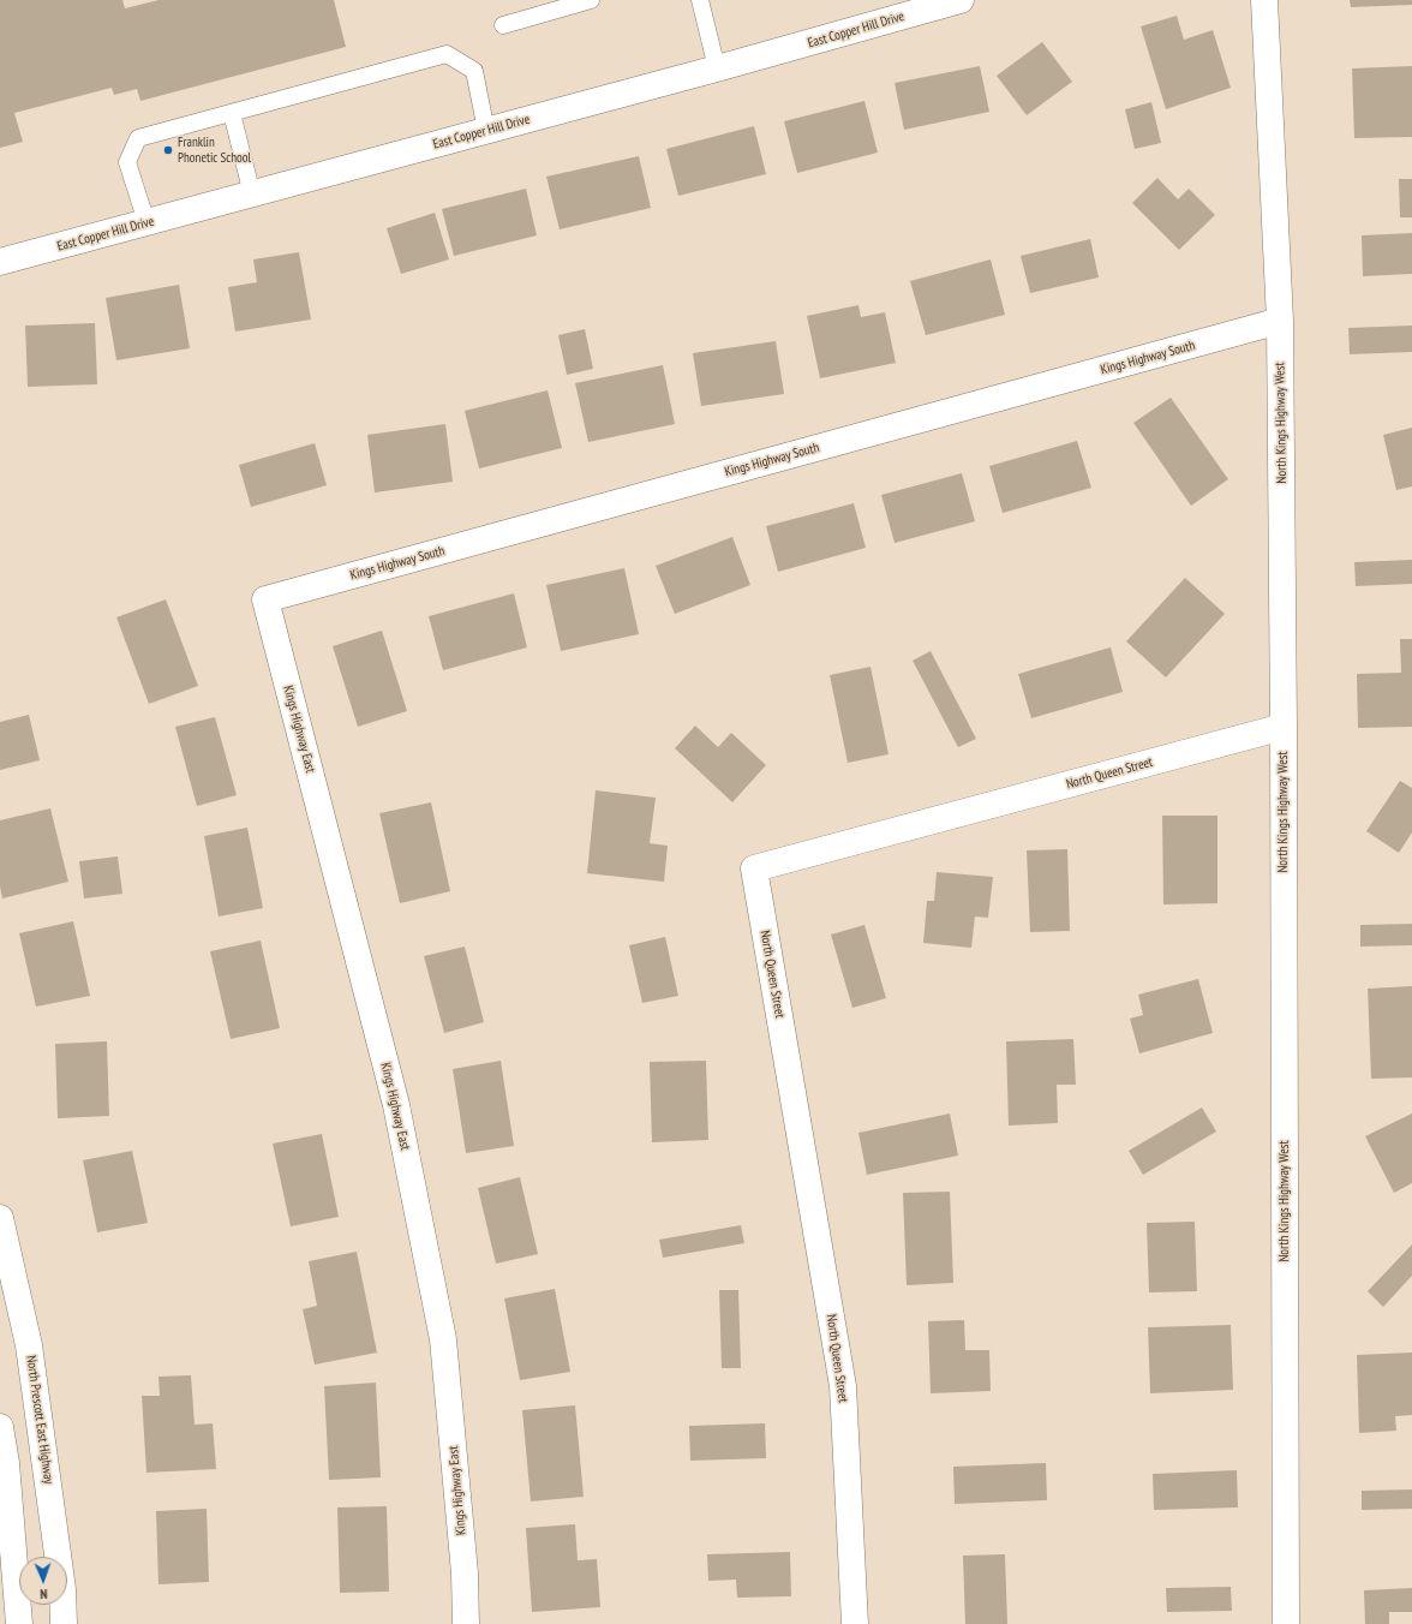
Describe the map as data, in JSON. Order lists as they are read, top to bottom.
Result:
{
  "streets": {
    "street": [
      "East Copper Hill Drive",
      "Kings Highway South",
      "North Kings Highway West",
      "Kings Highway East",
      "North Queen Street",
      "North Prescott East Highway"
    ]
  },
  "crossings": [
    ["Kings Highway South", "North Kings Highway West"],
    ["Kings Highway South", "Kings Highway East"],
    ["North Kings Highway West", "North Queen Street"]
  ],
  "places": ["Franklin Phonetic School"],
  "north": "bottom"
}
